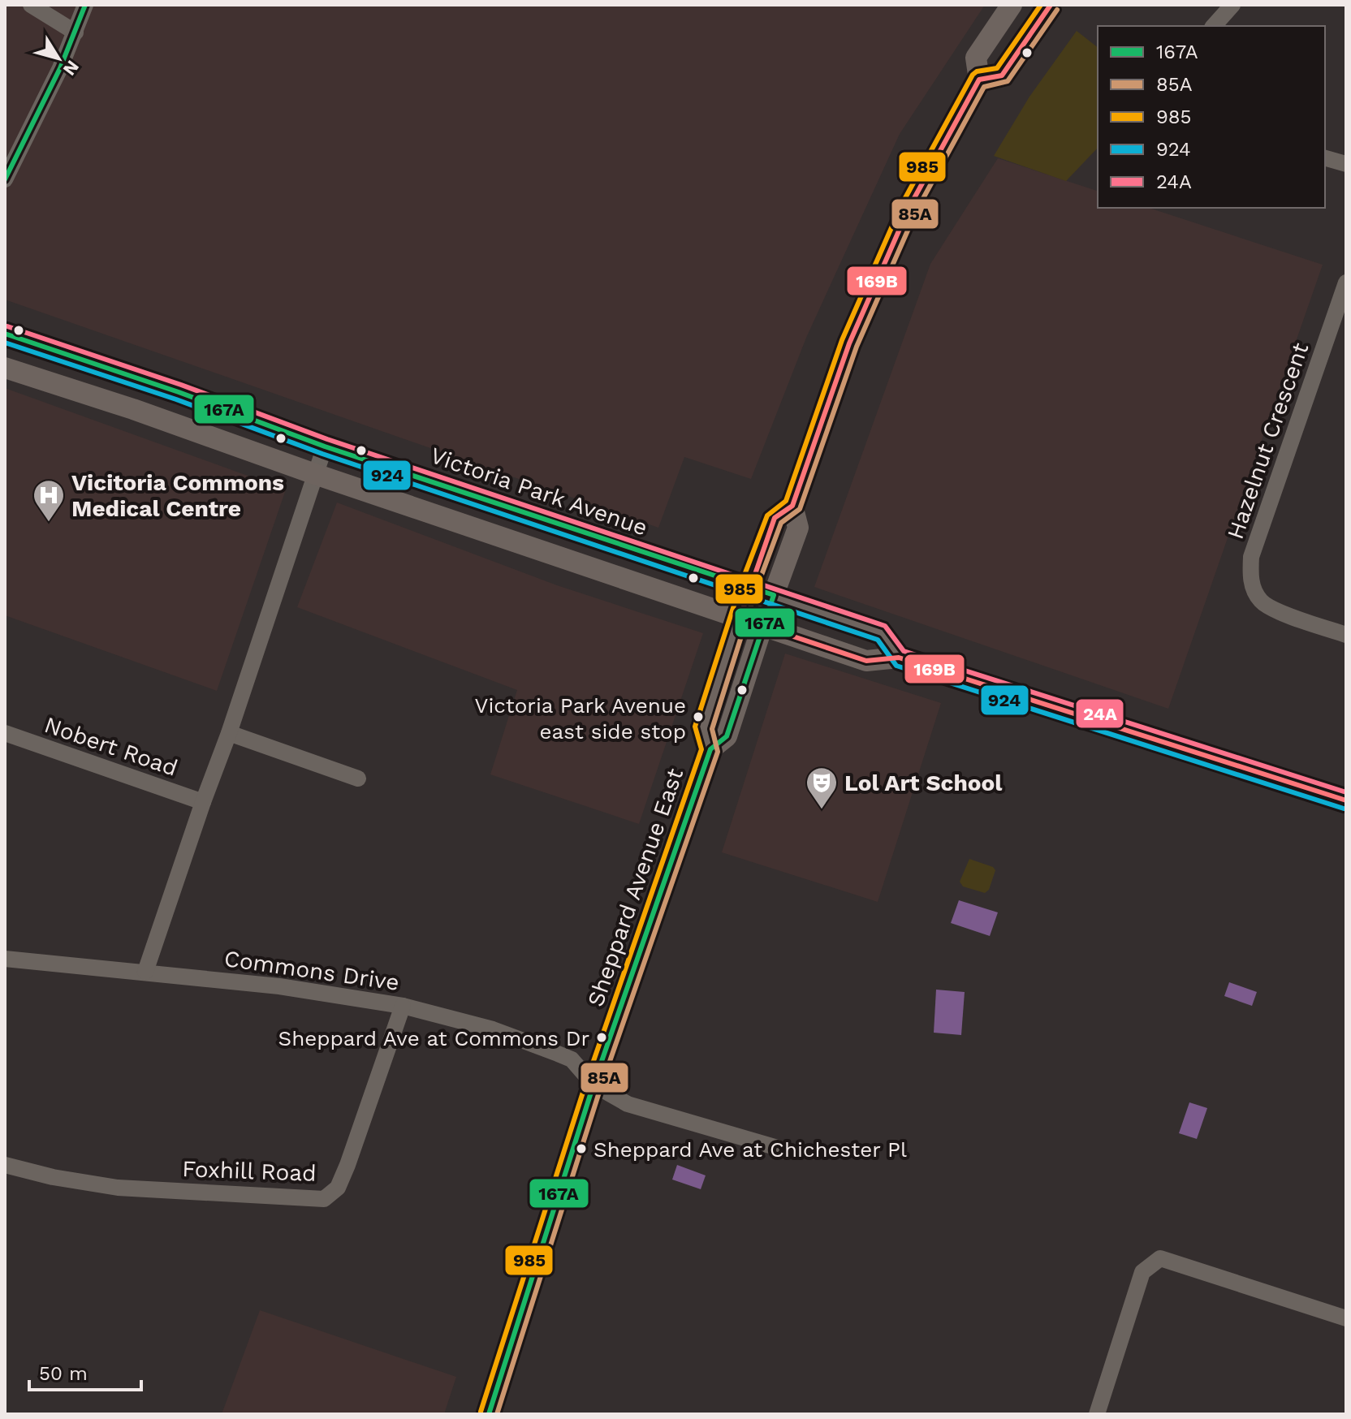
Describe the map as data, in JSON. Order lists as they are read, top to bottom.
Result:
{
  "streets": {
    "main road": ["Victoria Park Avenue", "Sheppard Avenue East"],
    "street": [
      "Hazelnut Crescent",
      "Nobert Road",
      "Commons Drive",
      "Foxhill Road"
    ]
  },
  "crossings": [
    ["Victoria Park Avenue", "Sheppard Avenue East"],
    ["Sheppard Avenue East", "Commons Drive"],
    ["Commons Drive", "Foxhill Road"]
  ],
  "places": {
    "hospital": ["Vicitoria Commons Medical Centre"],
    "other": ["Victoria Park Avenue east side stop", "Sheppard Ave at Commons Dr", "Sheppard Ave at Chichester Pl"],
    "theatre": ["Lol Art School"]
  },
  "lines": [
    "transit line 167A",
    "transit line 985",
    "transit line 169B",
    "transit line 85A",
    "transit line 24A",
    "transit line 924"
  ],
  "legend": [
    "167A",
    "85A",
    "985",
    "924",
    "24A"
  ],
  "scale_bar": "50 m",
  "north": "bottom right"
}
